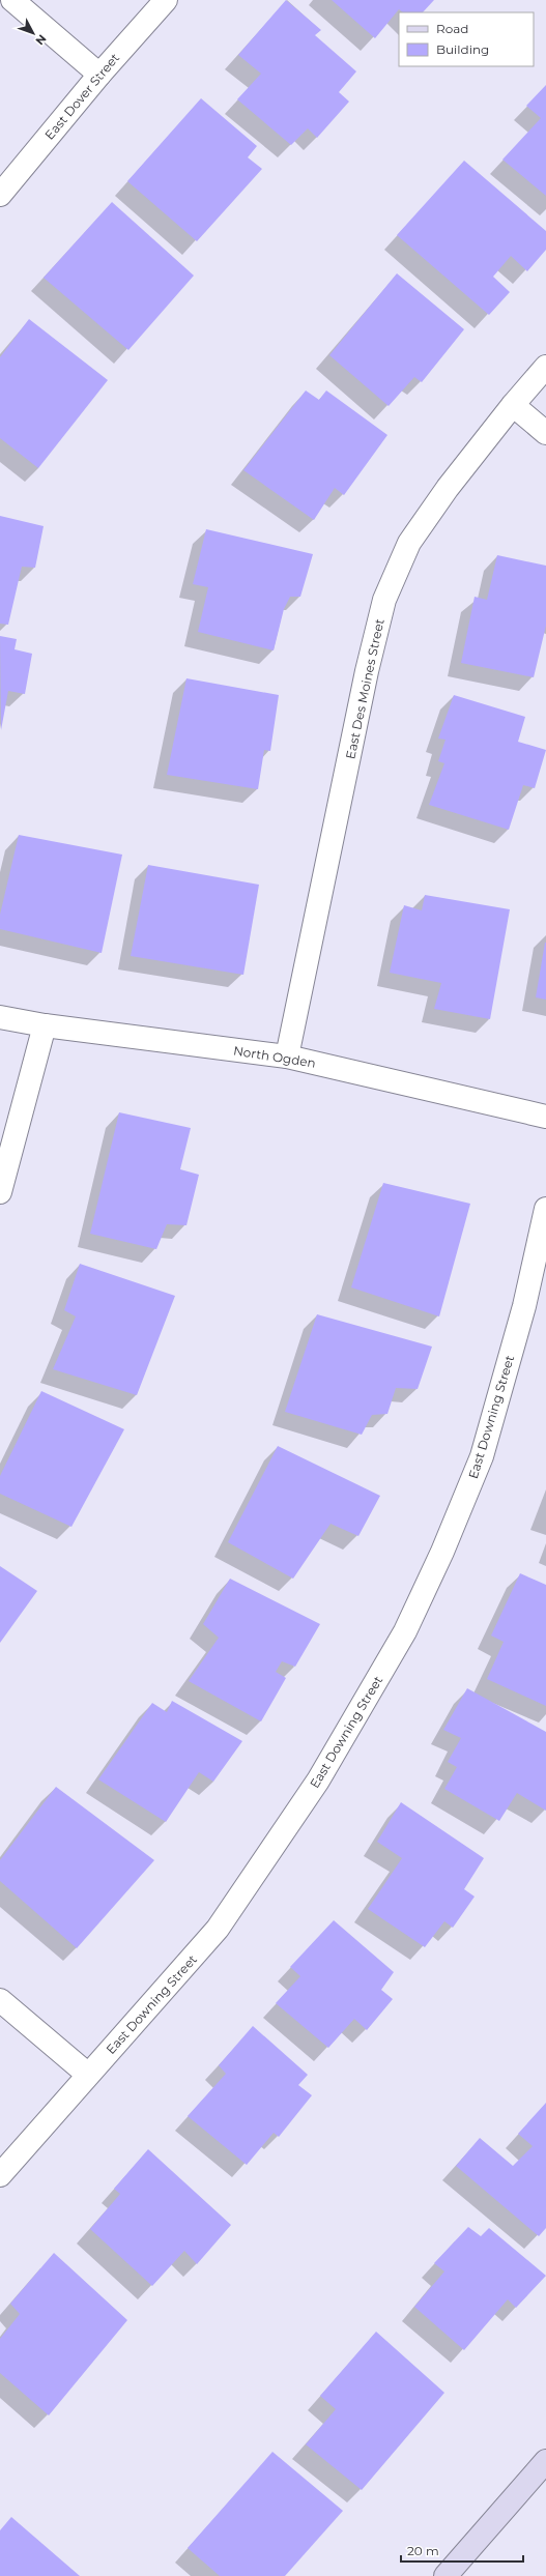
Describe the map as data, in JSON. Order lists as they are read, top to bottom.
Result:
{
  "streets": {
    "street": [
      "East Dover Street",
      "East Des Moines Street",
      "North Ogden",
      "East Downing Street"
    ]
  },
  "crossings": [
    ["East Des Moines Street", "North Ogden"]
  ],
  "legend": ["Road", "Building"],
  "scale_bar": "20 m",
  "north": "bottom right"
}
